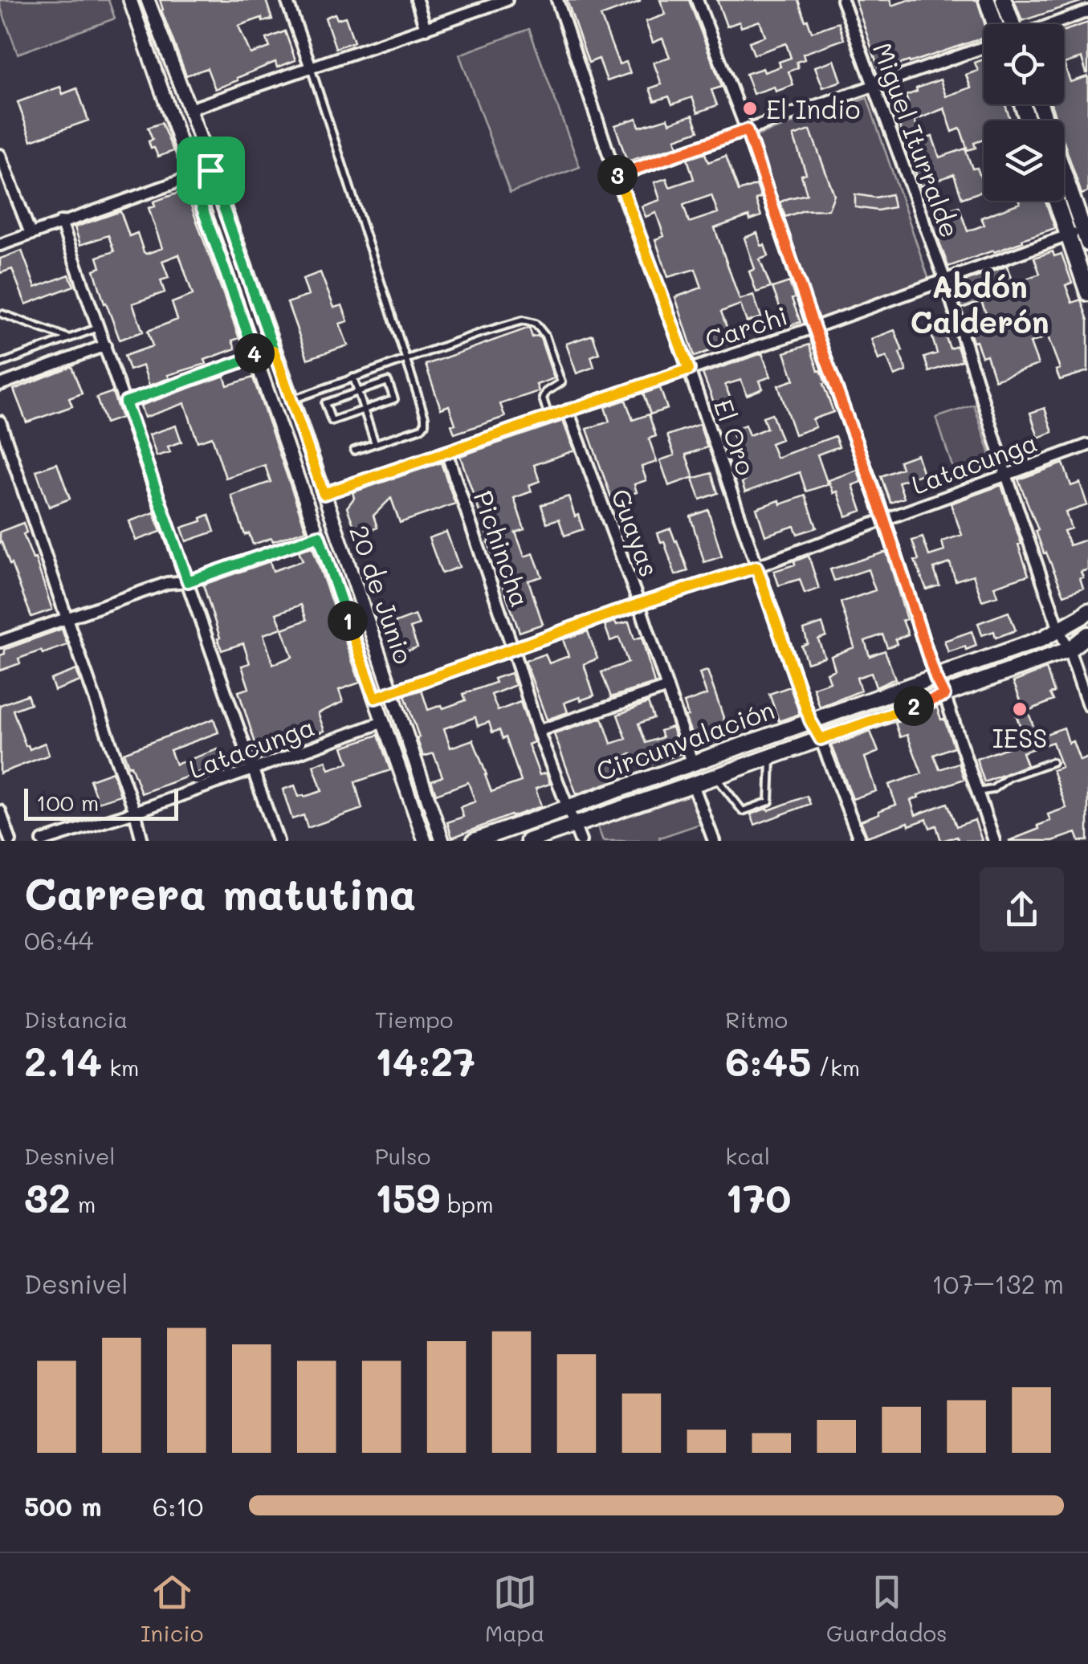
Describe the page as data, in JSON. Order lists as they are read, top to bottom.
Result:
{
  "streets": {
    "main road": ["Circunvalación"],
    "street": [
      "Miguel Iturralde",
      "Carchi",
      "El Oro",
      "Latacunga",
      "Guayas",
      "Pichincha",
      "20 de Junio"
    ]
  },
  "crossings": [
    ["Miguel Iturralde", "Carchi"],
    ["Miguel Iturralde", "Latacunga"],
    ["Miguel Iturralde", "Circunvalación"],
    ["Carchi", "El Oro"],
    ["Carchi", "Guayas"],
    ["Carchi", "Pichincha"],
    ["Carchi", "20 de Junio"],
    ["El Oro", "Latacunga"],
    ["El Oro", "Circunvalación"],
    ["Latacunga", "Guayas"],
    ["Latacunga", "Pichincha"],
    ["Latacunga", "20 de Junio"],
    ["Guayas", "Circunvalación"],
    ["Pichincha", "Circunvalación"]
  ],
  "districts": ["Abdón Calderón"],
  "places": ["El Indio", "IESS"],
  "scale_bar": "100 m",
  "page": {
    "pins": [
      "3",
      "4",
      "1",
      "2"
    ],
    "scale": "100 m",
    "heading": ["Carrera matutina", "06:44"],
    "stats": [
      ["Distancia", "2.14 km"],
      ["Tiempo", "14:27"],
      ["Ritmo", "6:45 /km"],
      ["Desnivel", "32 m"],
      ["Pulso", "159 bpm"],
      ["kcal", "170"]
    ],
    "chart": ["Desnivel", "107–132 m"],
    "list": [
      {
        "name": "500 m",
        "note": "6:10"
      }
    ],
    "tabs": ["Inicio", "Mapa", "Guardados"]
  }
}
